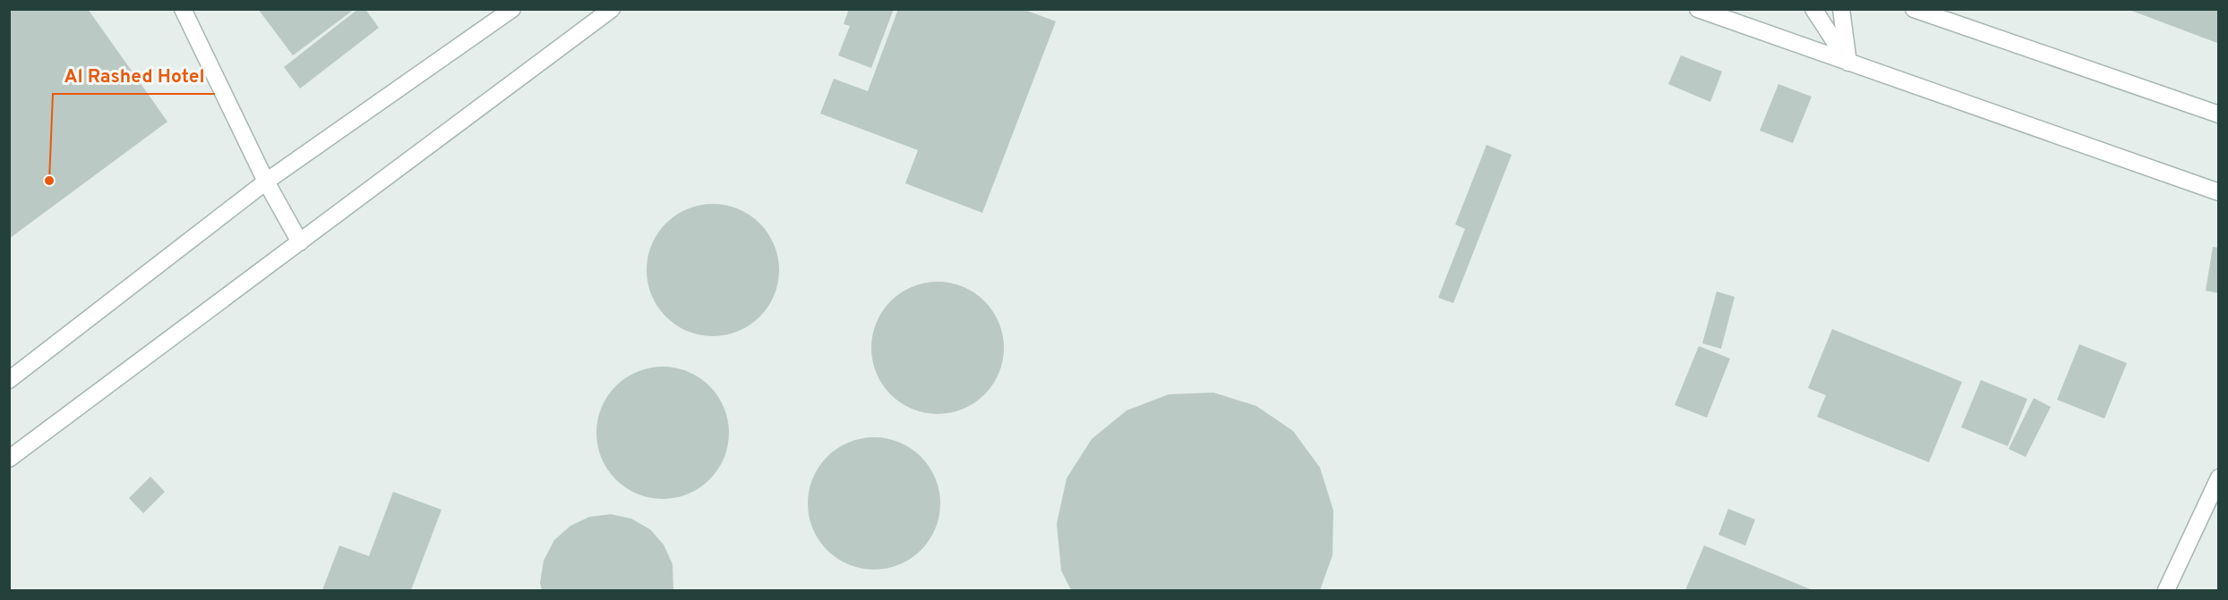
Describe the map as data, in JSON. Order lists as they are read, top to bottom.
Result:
{
  "places": ["Al Rashed Hotel"]
}
